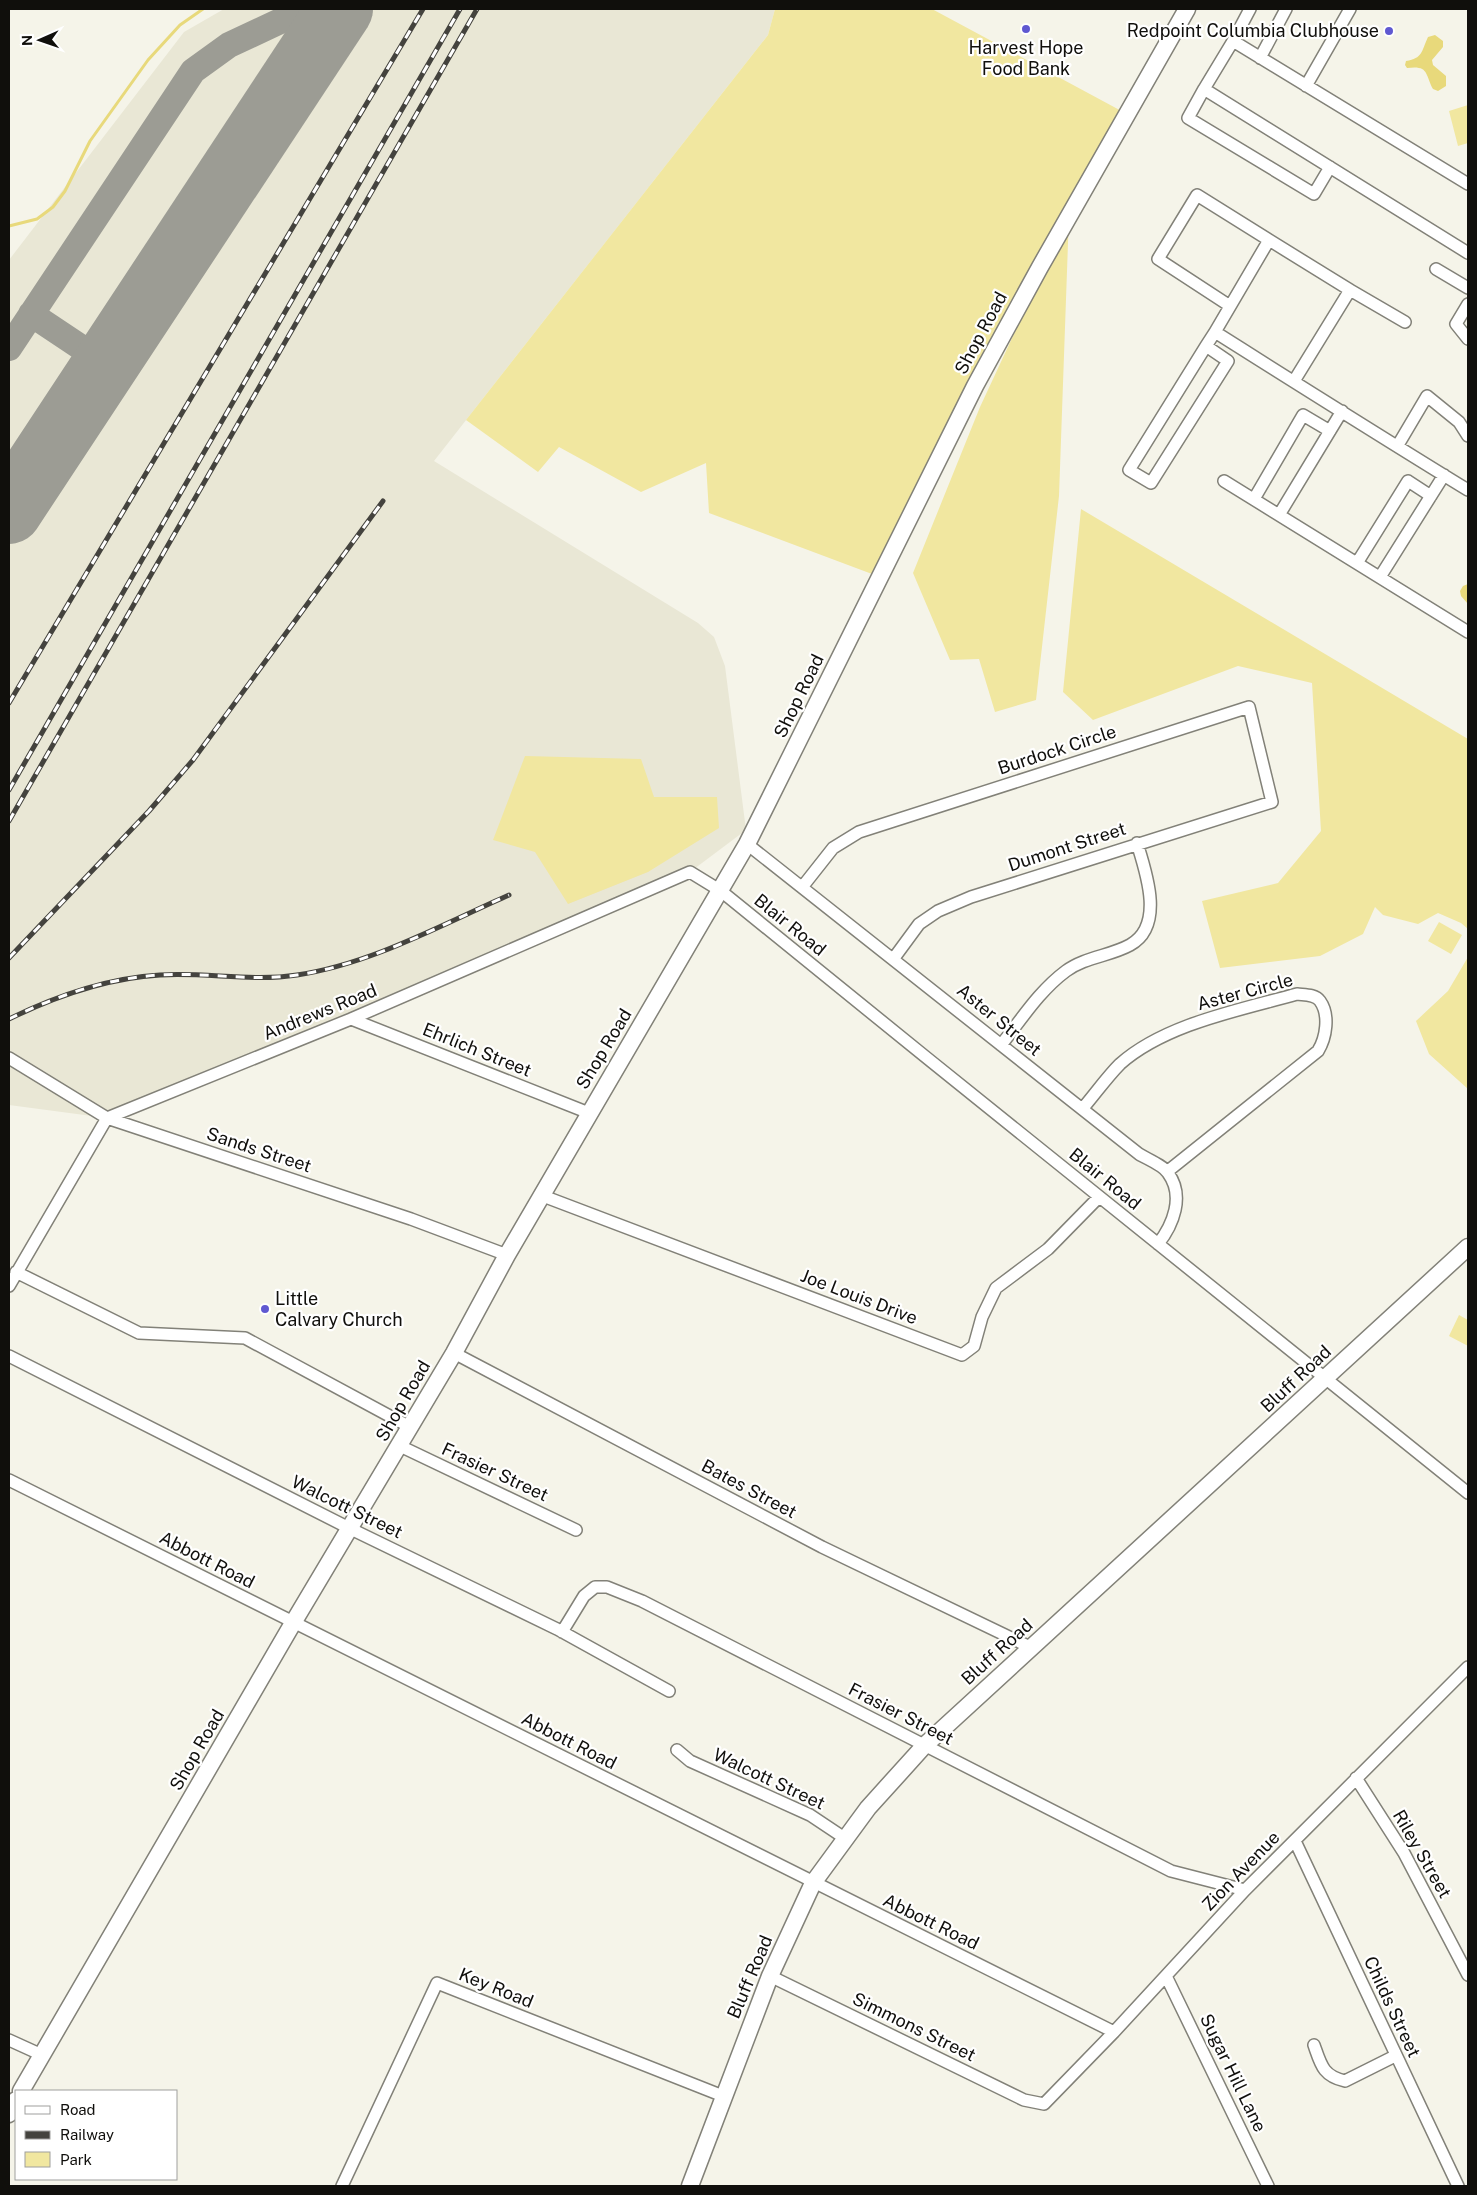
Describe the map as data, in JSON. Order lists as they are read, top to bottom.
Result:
{
  "streets": {
    "street": [
      "Shop Road",
      "Burdock Circle",
      "Dumont Street",
      "Blair Road",
      "Aster Circle",
      "Andrews Road",
      "Aster Street",
      "Ehrlich Street",
      "Sands Street",
      "Joe Louis Drive",
      "Bluff Road",
      "Frasier Street",
      "Bates Street",
      "Walcott Street",
      "Abbott Road",
      "Riley Street",
      "Zion Avenue",
      "Key Road",
      "Childs Street",
      "Simmons Street",
      "Sugar Hill Lane"
    ]
  },
  "crossings": [
    ["Shop Road", "Blair Road"],
    ["Shop Road", "Andrews Road"],
    ["Shop Road", "Aster Street"],
    ["Shop Road", "Ehrlich Street"],
    ["Shop Road", "Sands Street"],
    ["Shop Road", "Joe Louis Drive"],
    ["Shop Road", "Frasier Street"],
    ["Shop Road", "Bates Street"],
    ["Shop Road", "Walcott Street"],
    ["Shop Road", "Abbott Road"],
    ["Burdock Circle", "Dumont Street"],
    ["Burdock Circle", "Aster Street"],
    ["Dumont Street", "Aster Street"],
    ["Blair Road", "Andrews Road"],
    ["Blair Road", "Joe Louis Drive"],
    ["Blair Road", "Bluff Road"],
    ["Aster Circle", "Aster Street"],
    ["Andrews Road", "Ehrlich Street"],
    ["Andrews Road", "Sands Street"],
    ["Bluff Road", "Frasier Street"],
    ["Bluff Road", "Bates Street"],
    ["Bluff Road", "Walcott Street"],
    ["Bluff Road", "Abbott Road"],
    ["Bluff Road", "Key Road"],
    ["Bluff Road", "Simmons Street"],
    ["Frasier Street", "Walcott Street"],
    ["Frasier Street", "Zion Avenue"],
    ["Abbott Road", "Zion Avenue"],
    ["Riley Street", "Zion Avenue"],
    ["Zion Avenue", "Childs Street"],
    ["Zion Avenue", "Simmons Street"],
    ["Zion Avenue", "Sugar Hill Lane"]
  ],
  "places": ["Harvest Hope Food Bank", "Redpoint Columbia Clubhouse", "Little Calvary Church"],
  "legend": ["Road", "Railway", "Park"],
  "north": "left"
}
